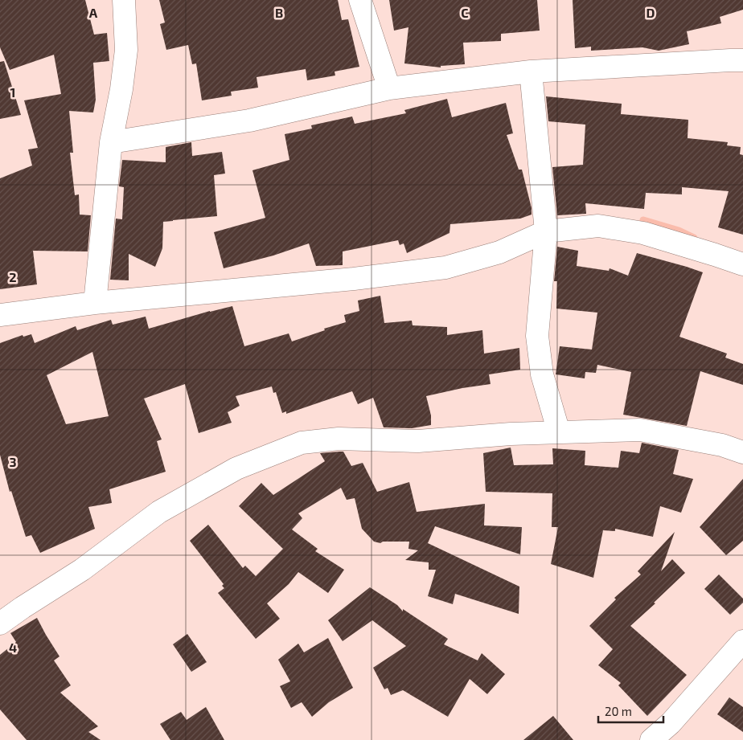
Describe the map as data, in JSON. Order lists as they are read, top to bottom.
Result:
{
  "scale_bar": "20 m",
  "grid": {
    "columns": [
      "A",
      "B",
      "C",
      "D"
    ],
    "rows": [
      "1",
      "2",
      "3",
      "4"
    ]
  }
}
